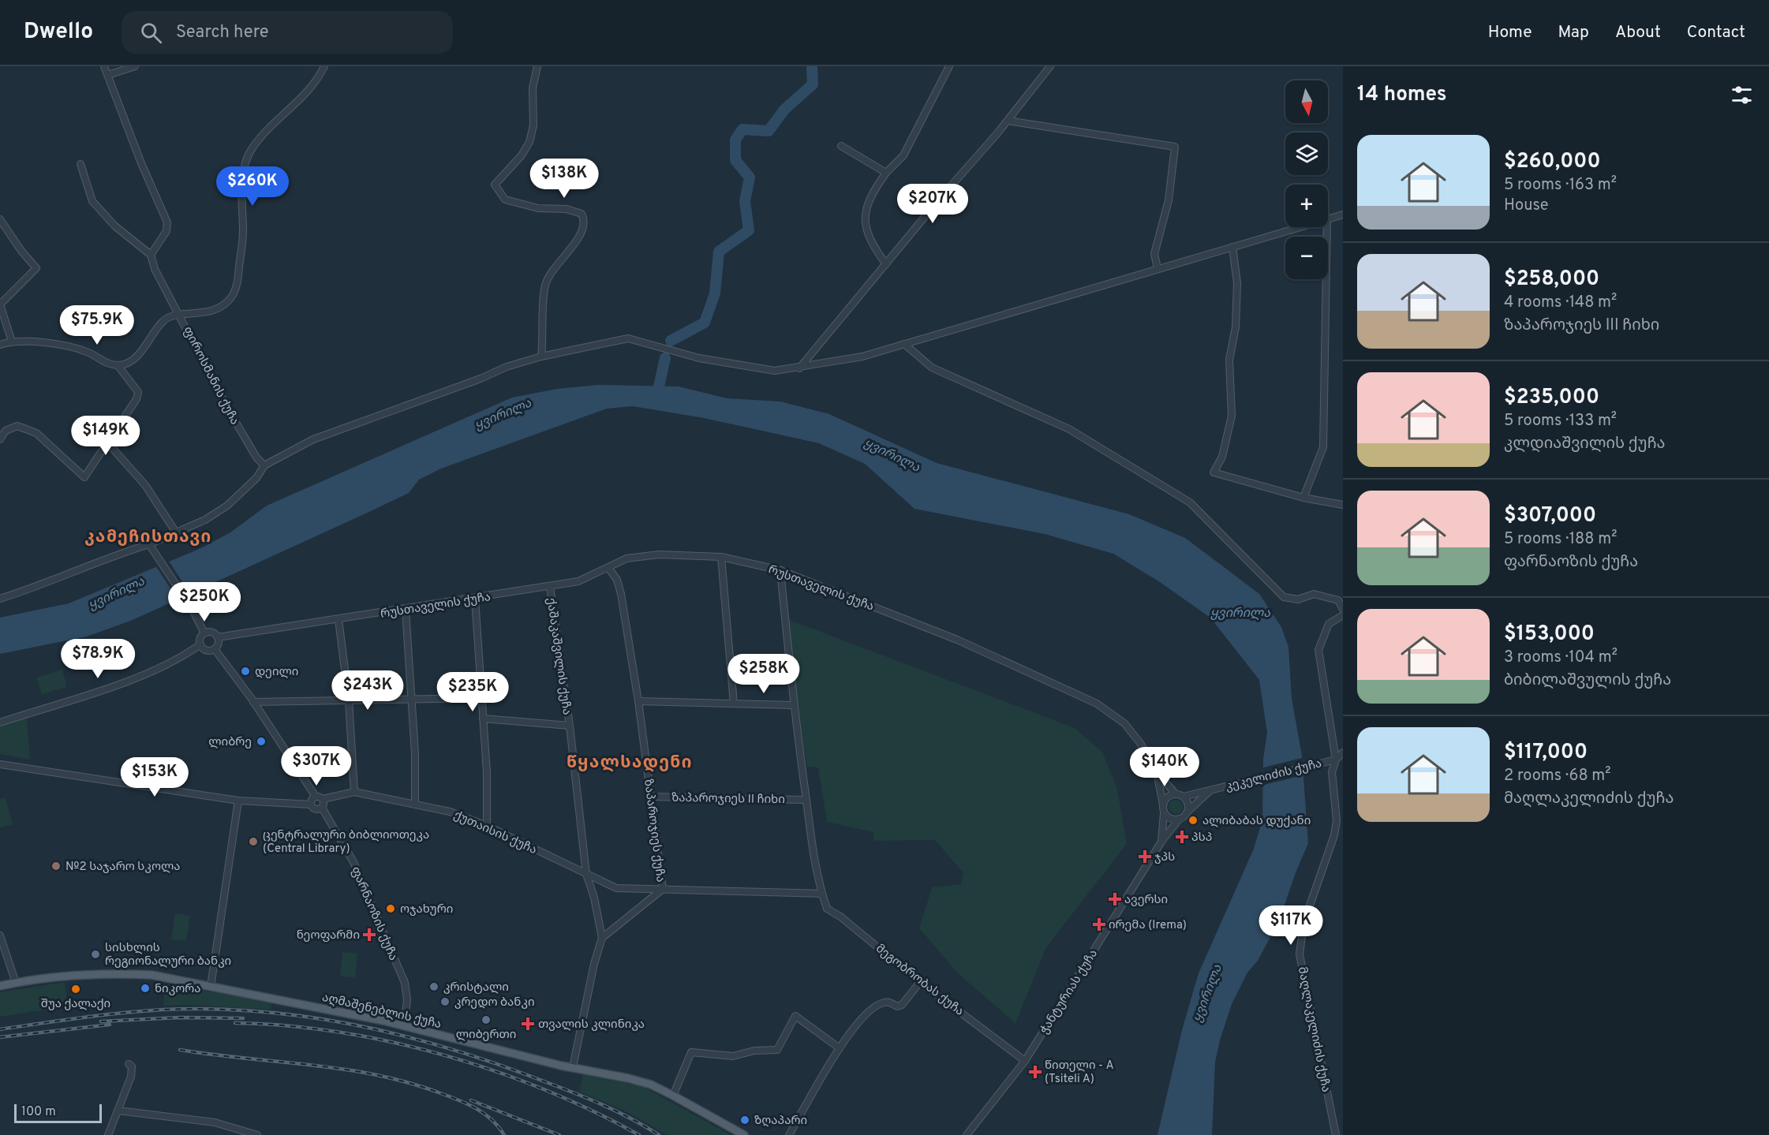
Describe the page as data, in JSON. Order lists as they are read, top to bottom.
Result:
{
  "streets": {
    "main road": ["აღმაშენებლის ქუჩა"],
    "street": [
      "ფიროსმანის ქუჩა",
      "რუსთაველის ქუჩა",
      "ქაშაკაშვილის ქუჩა",
      "კეკელიძის ქუჩა",
      "ზაპაროჯიეს II ჩიხი",
      "ზაპაროჯიეს ქუჩა",
      "ქუთაისის ქუჩა",
      "ფარნაოზის ქუჩა",
      "მეგობრობას ქუჩა",
      "ჭანტურიას ქუჩა",
      "მაღლაკელიძის ქუჩა"
    ]
  },
  "crossings": [
    ["რუსთაველის ქუჩა", "ქაშაკაშვილის ქუჩა"],
    ["რუსთაველის ქუჩა", "კეკელიძის ქუჩა"],
    ["რუსთაველის ქუჩა", "ზაპაროჯიეს ქუჩა"],
    ["რუსთაველის ქუჩა", "ჭანტურიას ქუჩა"],
    ["ქაშაკაშვილის ქუჩა", "ზაპაროჯიეს ქუჩა"],
    ["ქაშაკაშვილის ქუჩა", "ქუთაისის ქუჩა"],
    ["კეკელიძის ქუჩა", "ჭანტურიას ქუჩა"],
    ["კეკელიძის ქუჩა", "მაღლაკელიძის ქუჩა"],
    ["ზაპაროჯიეს II ჩიხი", "ზაპაროჯიეს ქუჩა"],
    ["ზაპაროჯიეს ქუჩა", "ქუთაისის ქუჩა"],
    ["ქუთაისის ქუჩა", "ფარნაოზის ქუჩა"],
    ["ქუთაისის ქუჩა", "მეგობრობას ქუჩა"],
    ["ფარნაოზის ქუჩა", "აღმაშენებლის ქუჩა"],
    ["მეგობრობას ქუჩა", "ჭანტურიას ქუჩა"]
  ],
  "districts": ["კამეჩისთავი", "წყალსადენი"],
  "water": ["ყვირილა"],
  "places": {
    "other": [
      "დეილი",
      "ლიბრე",
      "ალიბაბას დუქანი",
      "ცენტრალური ბიბლიოთეკა (Central Library)",
      "№2 საჯარო სკოლა",
      "ოჯახური",
      "სისხლის რეგიონალური ბანკი",
      "კრისტალი",
      "ნიკორა",
      "შუა ქალაქი",
      "კრედო ბანკი",
      "ლიბერთი",
      "ზღაპარი"
    ],
    "health": [
      "პსპ",
      "ჯპს",
      "ავერსი",
      "ირემა (Irema)",
      "ნეოფარმი",
      "თვალის კლინიკა",
      "წითელი - A (Tsiteli A)"
    ]
  },
  "scale_bar": "100 m",
  "north": "bottom",
  "page": {
    "header": "Dwello",
    "search": "Search here",
    "nav": [
      "Home",
      "Map",
      "About",
      "Contact"
    ],
    "heading": "14 homes",
    "map_buttons": ["+", "−"],
    "list": [
      {
        "name": "$260,000",
        "note": "5 rooms · 163 m² · House"
      },
      {
        "name": "$258,000",
        "note": "4 rooms · 148 m² · ზაპაროჯიეს III ჩიხი"
      },
      {
        "name": "$235,000",
        "note": "5 rooms · 133 m² · კლდიაშვილის ქუჩა"
      },
      {
        "name": "$307,000",
        "note": "5 rooms · 188 m² · ფარნაოზის ქუჩა"
      },
      {
        "name": "$153,000",
        "note": "3 rooms · 104 m² · ბიბილაშვულის ქუჩა"
      },
      {
        "name": "$117,000",
        "note": "2 rooms · 68 m² · მაღლაკელიძის ქუჩა"
      }
    ],
    "price": [
      "$138K",
      "$260K",
      "$207K",
      "$75.9K",
      "$149K",
      "$250K",
      "$78.9K",
      "$258K",
      "$243K",
      "$235K",
      "$307K",
      "$140K",
      "$153K",
      "$117K"
    ],
    "scale": "100 m"
  }
}
